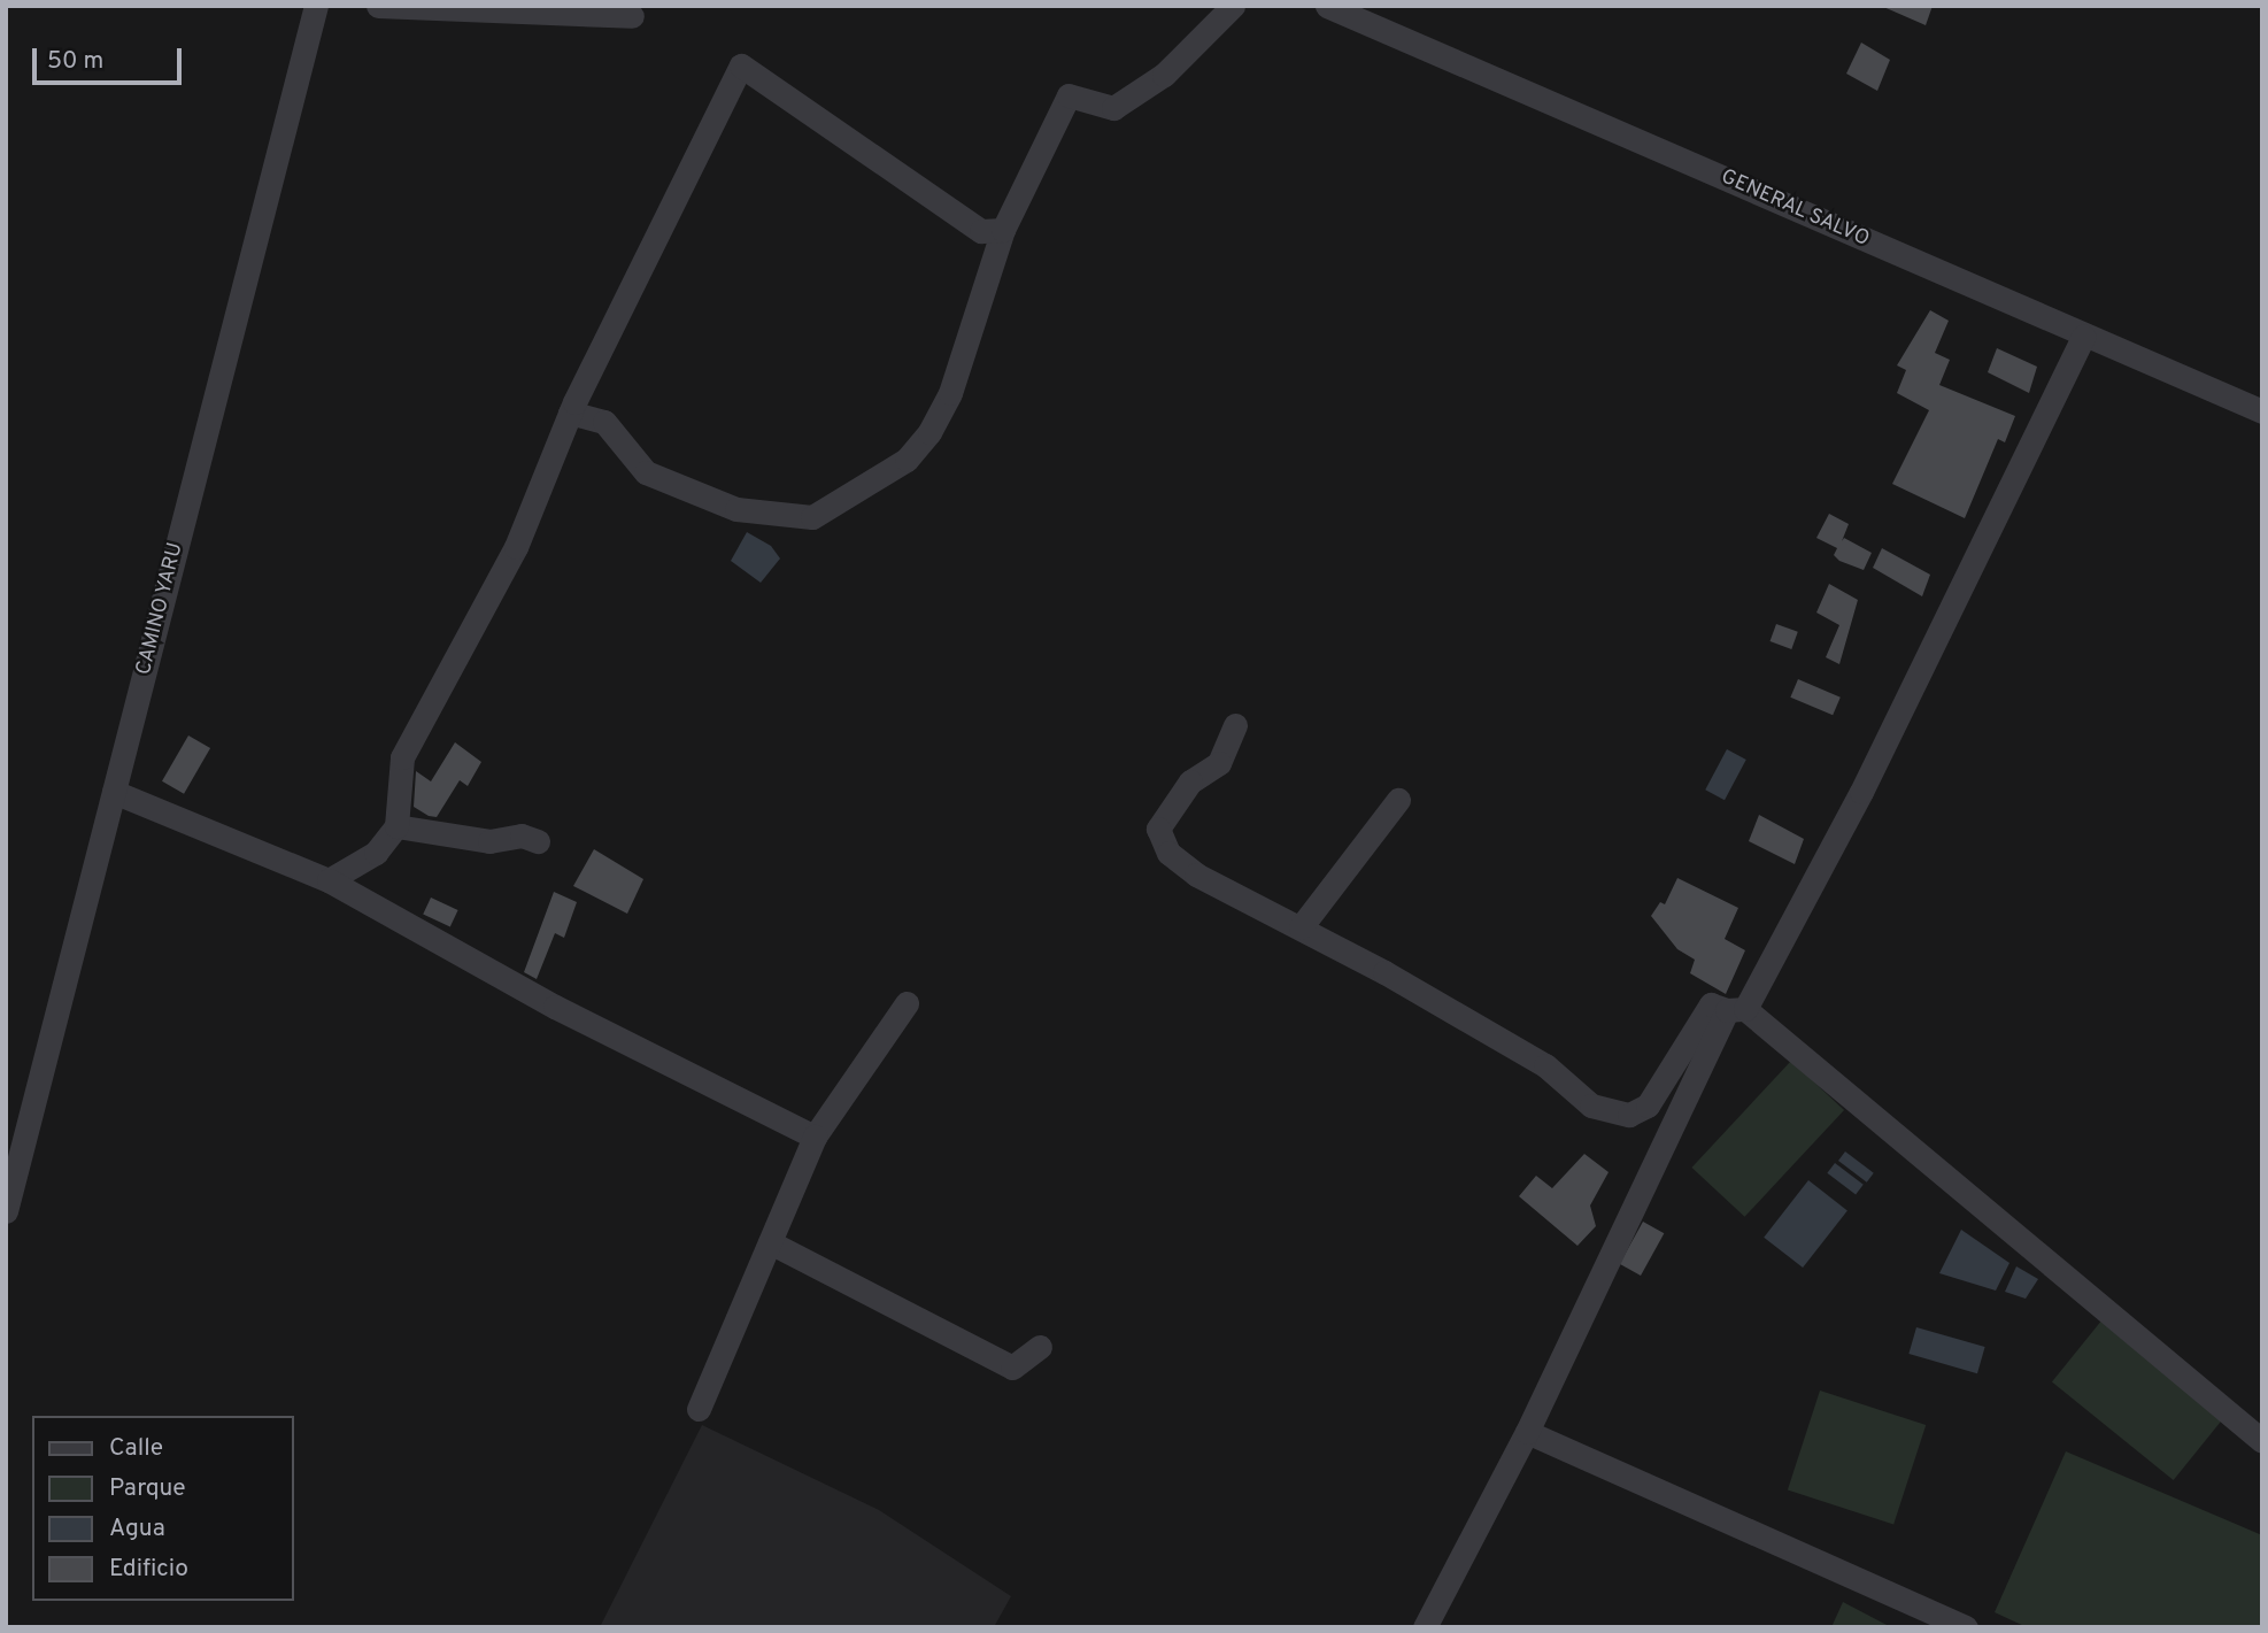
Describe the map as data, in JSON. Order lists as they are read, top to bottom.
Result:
{
  "streets": {
    "street": ["GENERAL SALVO", "CAMINO YARU"]
  },
  "legend": [
    "Calle",
    "Parque",
    "Agua",
    "Edificio"
  ],
  "scale_bar": "50 m"
}
